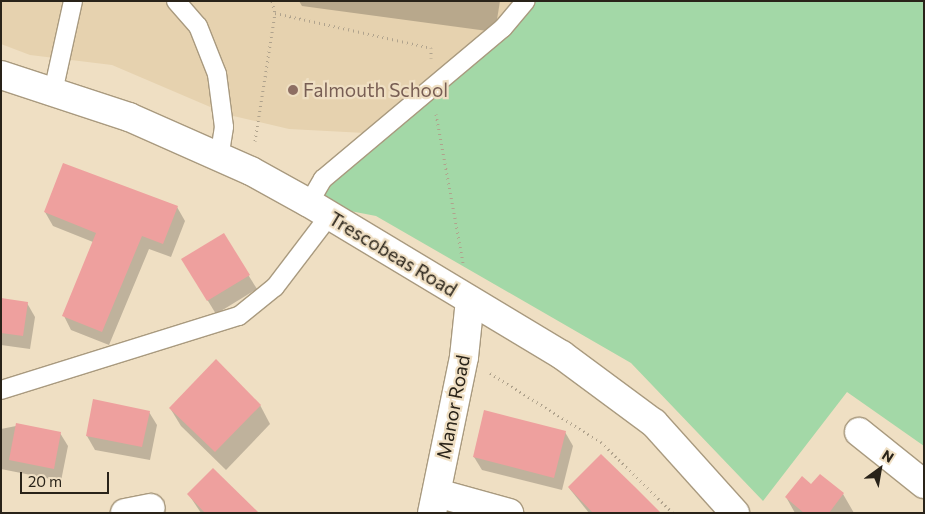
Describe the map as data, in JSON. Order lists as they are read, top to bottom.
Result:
{
  "streets": {
    "street": ["Trescobeas Road", "Manor Road"]
  },
  "crossings": [
    ["Trescobeas Road", "Manor Road"]
  ],
  "places": ["Falmouth School"],
  "scale_bar": "20 m",
  "north": "top right"
}
